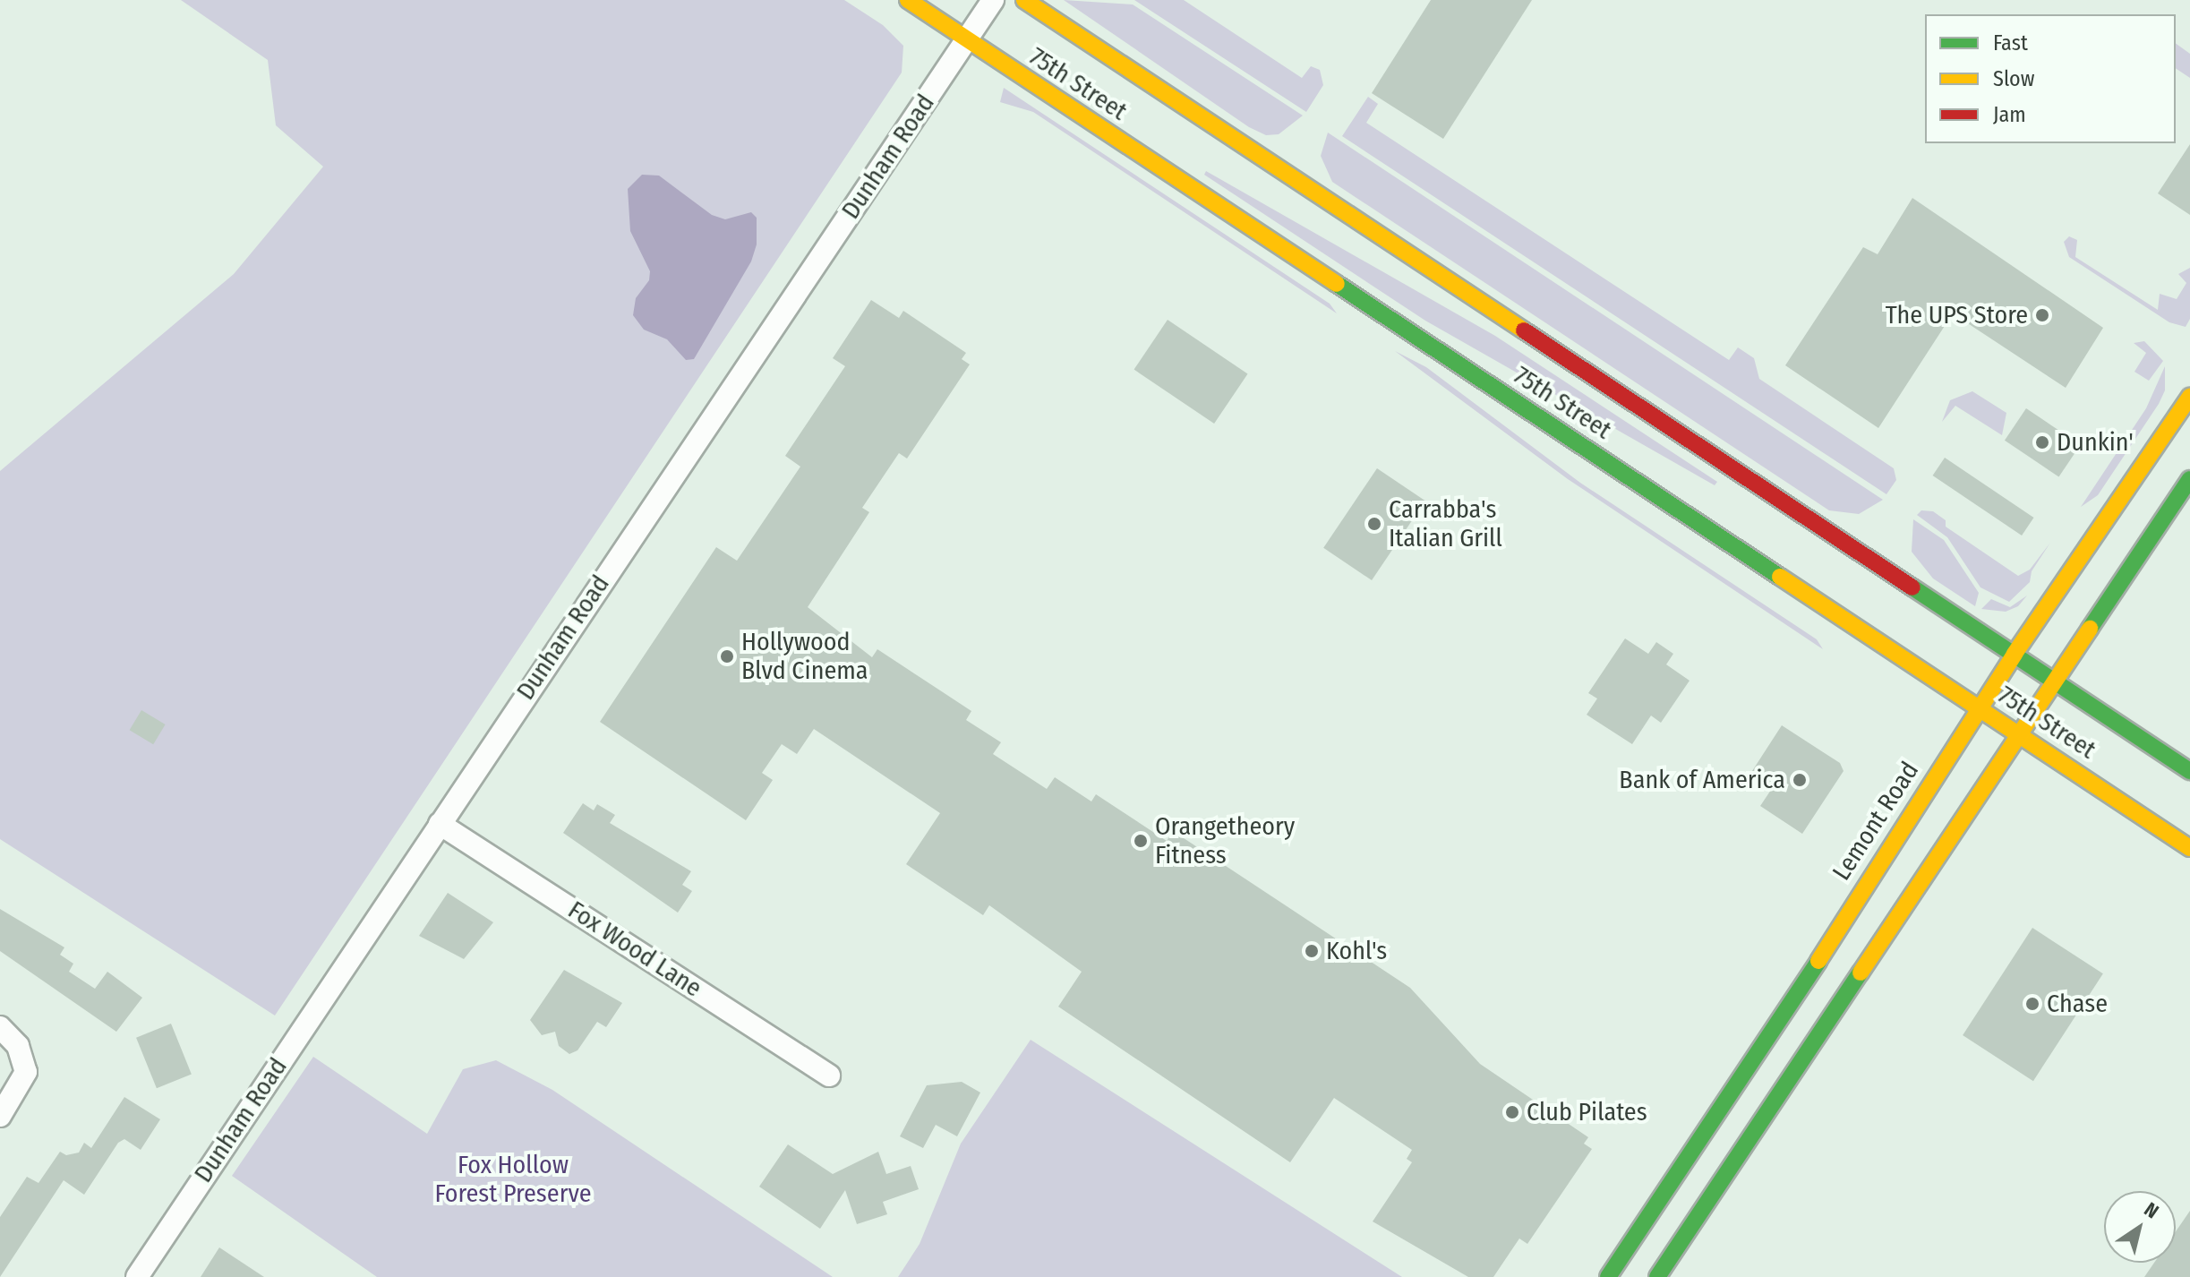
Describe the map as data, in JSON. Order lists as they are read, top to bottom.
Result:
{
  "streets": {
    "main road": ["75th Street", "Lemont Road"],
    "street": ["Dunham Road", "Fox Wood Lane"]
  },
  "crossings": [
    ["75th Street", "Dunham Road"],
    ["75th Street", "Lemont Road"],
    ["Dunham Road", "Fox Wood Lane"]
  ],
  "parks": ["Fox Hollow Forest Preserve"],
  "places": [
    "The UPS Store",
    "Dunkin'",
    "Carrabba's Italian Grill",
    "Hollywood Blvd Cinema",
    "Bank of America",
    "Orangetheory Fitness",
    "Kohl's",
    "Chase",
    "Club Pilates"
  ],
  "legend": ["Fast", "Slow", "Jam"],
  "north": "top right"
}
